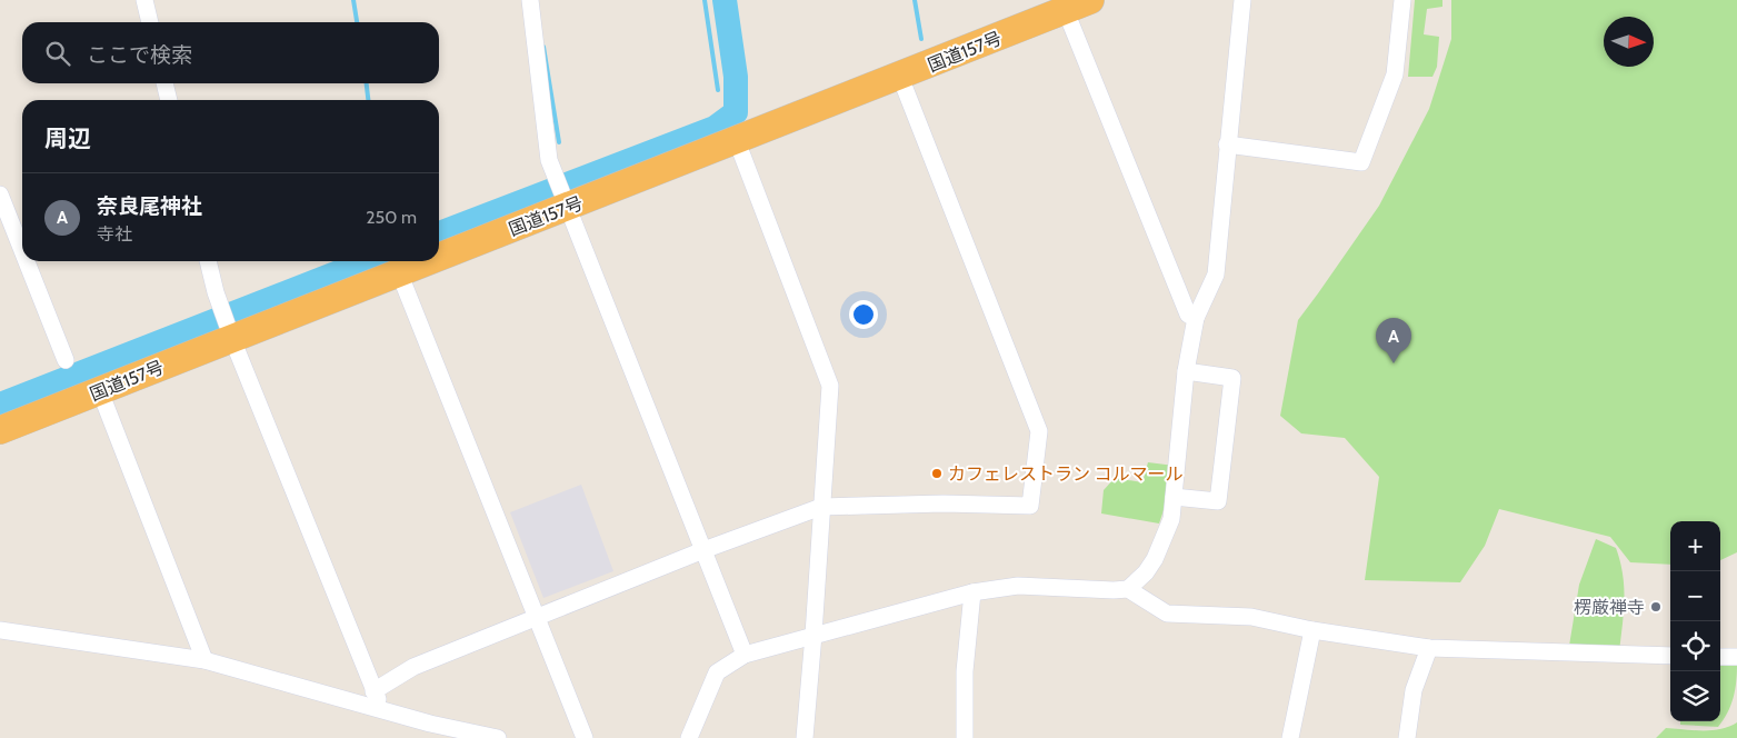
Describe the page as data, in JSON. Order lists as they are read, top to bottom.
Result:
{
  "streets": {
    "highway": ["国道157号"]
  },
  "places": ["カフェレストラン コルマール", "楞厳禅寺"],
  "north": "right",
  "page": {
    "search": "ここで検索",
    "heading": "周辺",
    "list": [
      {
        "mark": "A",
        "name": "奈良尾神社",
        "note": "寺社",
        "value": "250 m"
      }
    ],
    "pins": "A",
    "map_buttons": ["+", "−"]
  }
}
